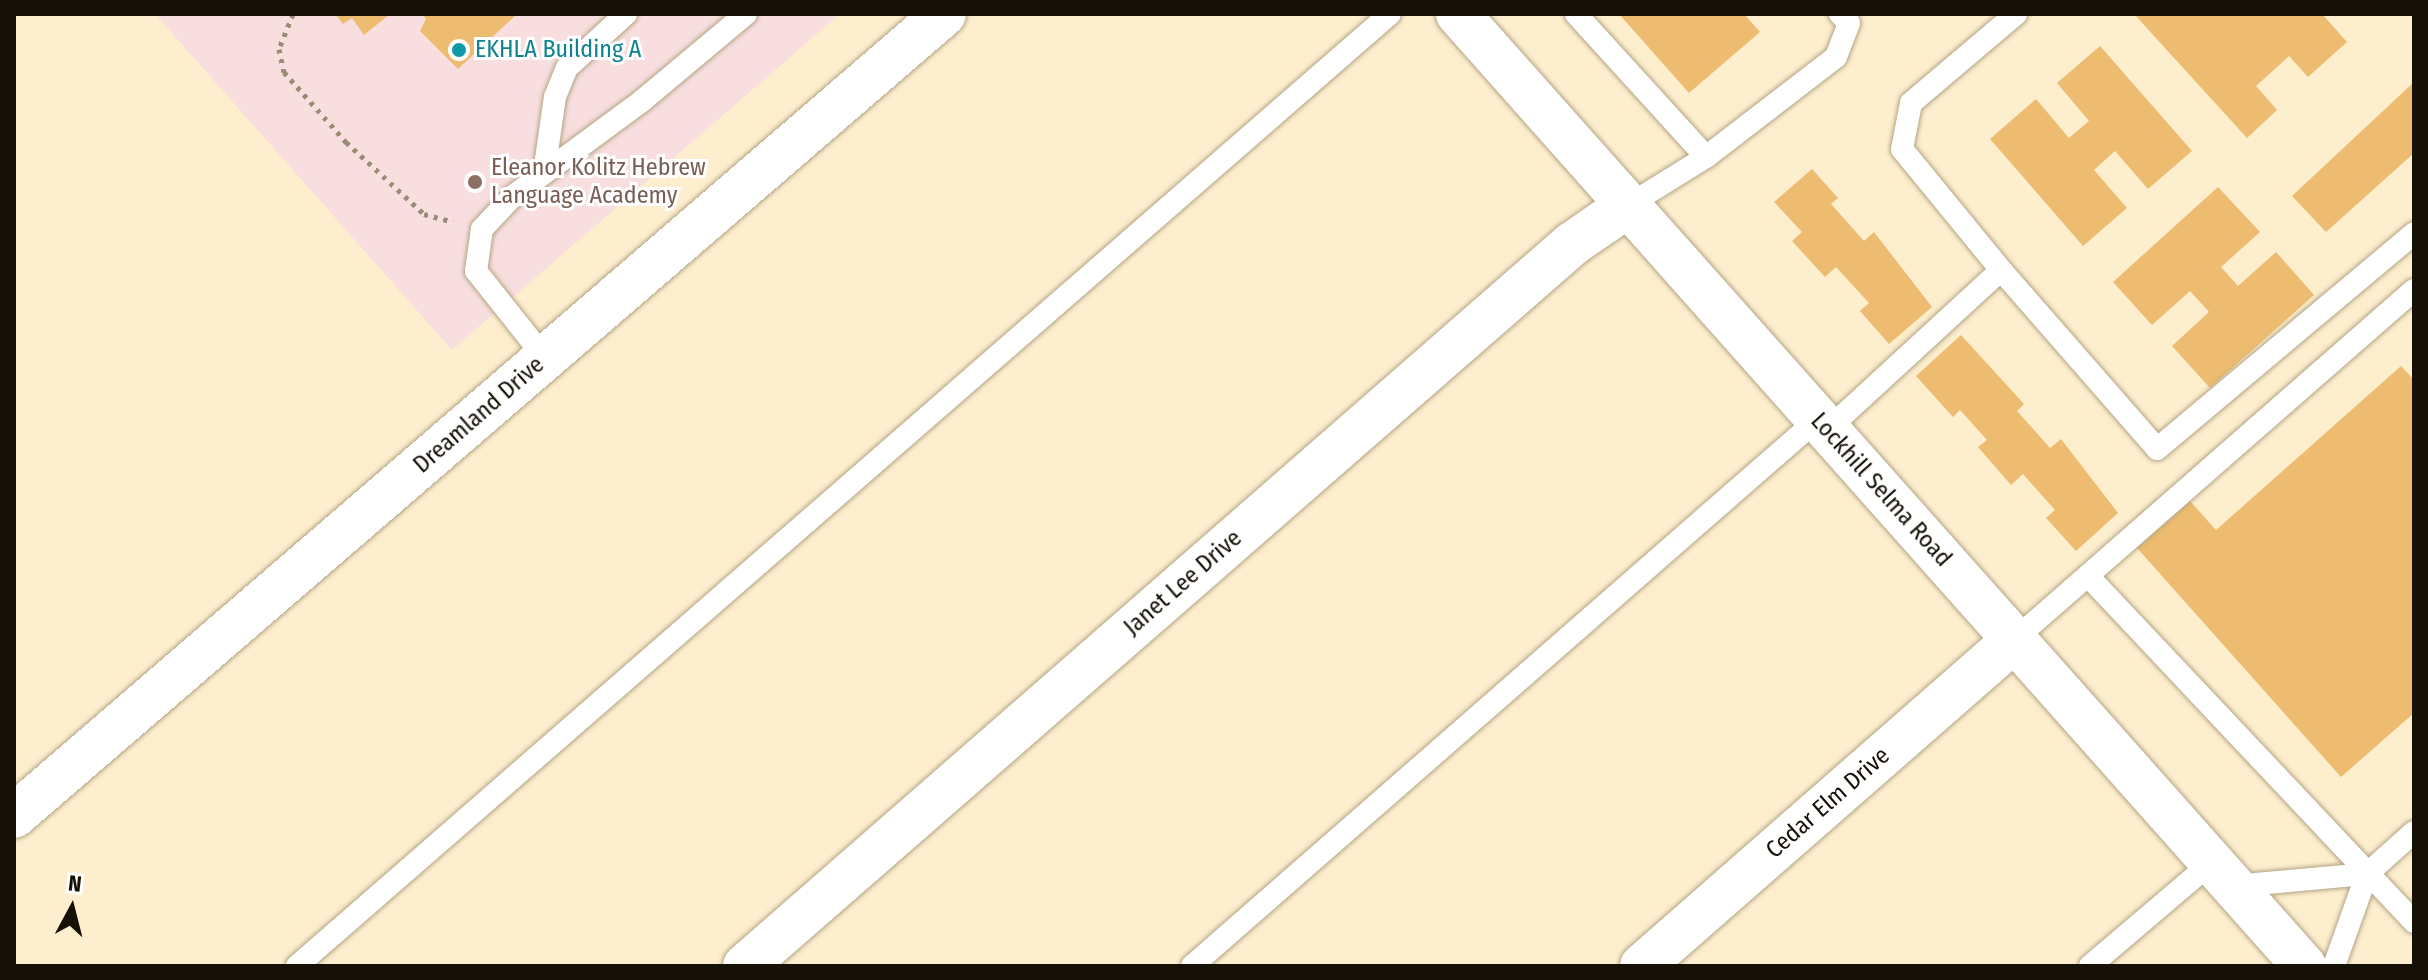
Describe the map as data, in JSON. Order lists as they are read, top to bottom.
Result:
{
  "streets": {
    "street": [
      "Dreamland Drive",
      "Lockhill Selma Road",
      "Janet Lee Drive",
      "Cedar Elm Drive"
    ]
  },
  "crossings": [
    ["Lockhill Selma Road", "Janet Lee Drive"],
    ["Lockhill Selma Road", "Cedar Elm Drive"]
  ],
  "places": ["EKHLA Building A", "Eleanor Kolitz Hebrew Language Academy"],
  "north": "top"
}
